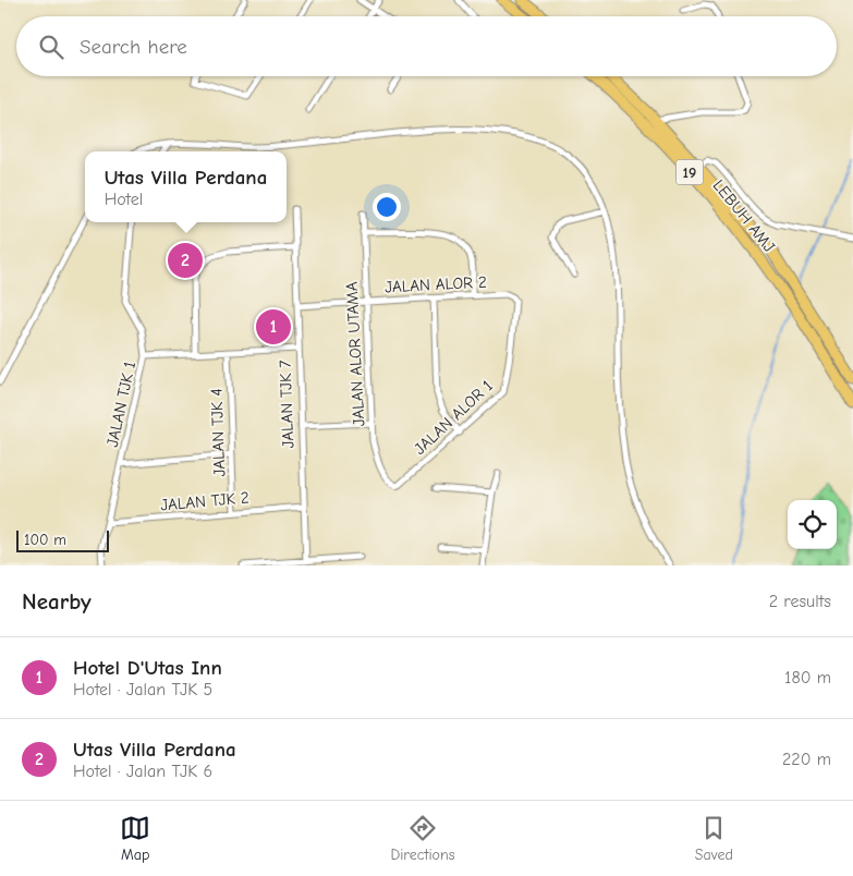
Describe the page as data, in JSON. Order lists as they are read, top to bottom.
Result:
{
  "streets": {
    "highway": ["19", "LEBUH AMJ"],
    "street": [
      "JALAN ALOR 2",
      "JALAN ALOR UTAMA",
      "JALAN TJK 1",
      "JALAN TJK 7",
      "JALAN ALOR 1",
      "JALAN TJK 4",
      "JALAN TJK 2"
    ]
  },
  "crossings": [
    ["JALAN ALOR 2", "JALAN ALOR UTAMA"],
    ["JALAN ALOR 2", "JALAN TJK 7"],
    ["JALAN ALOR 2", "JALAN ALOR 1"],
    ["JALAN ALOR UTAMA", "JALAN ALOR 1"],
    ["JALAN TJK 1", "JALAN TJK 2"],
    ["JALAN TJK 7", "JALAN TJK 2"],
    ["JALAN TJK 4", "JALAN TJK 2"]
  ],
  "scale_bar": "100 m",
  "page": {
    "search": "Search here",
    "popup": ["Utas Villa Perdana", "Hotel"],
    "pins": ["2", "1"],
    "scale": "100 m",
    "heading": ["Nearby", "2 results"],
    "list": [
      {
        "mark": "1",
        "name": "Hotel D'Utas Inn",
        "note": "Hotel · Jalan TJK 5",
        "value": "180 m"
      },
      {
        "mark": "2",
        "name": "Utas Villa Perdana",
        "note": "Hotel · Jalan TJK 6",
        "value": "220 m"
      }
    ],
    "nav": ["Map", "Directions", "Saved"]
  }
}
